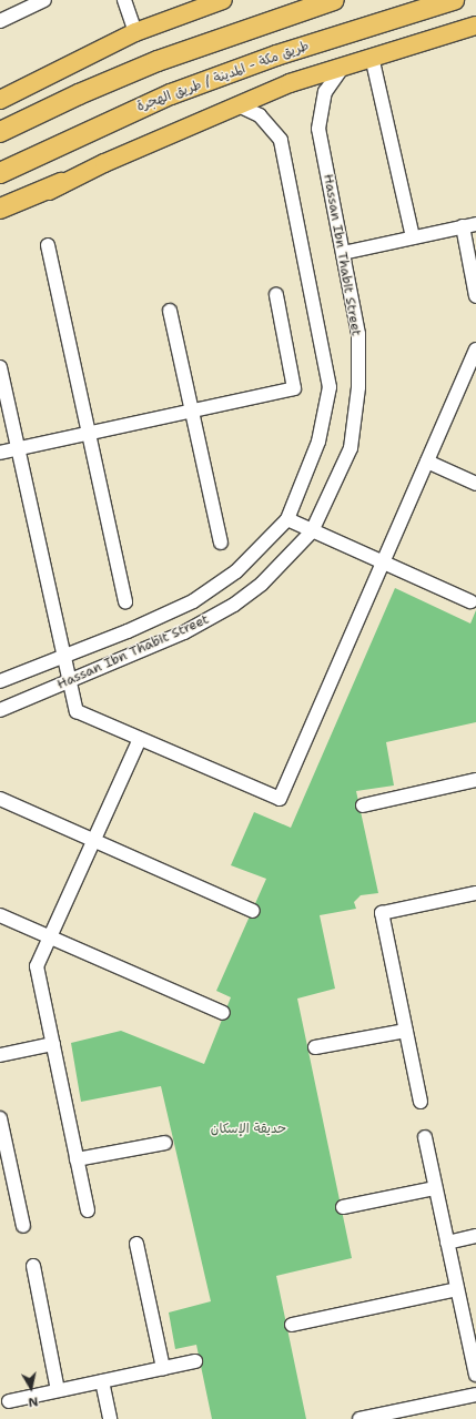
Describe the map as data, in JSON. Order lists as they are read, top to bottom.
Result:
{
  "streets": {
    "highway": ["طريق مكة - المدينة / طريق الهجرة"],
    "street": ["Hassan Ibn Thabit Street"]
  },
  "parks": ["حديقة الإسكان"],
  "north": "bottom"
}
